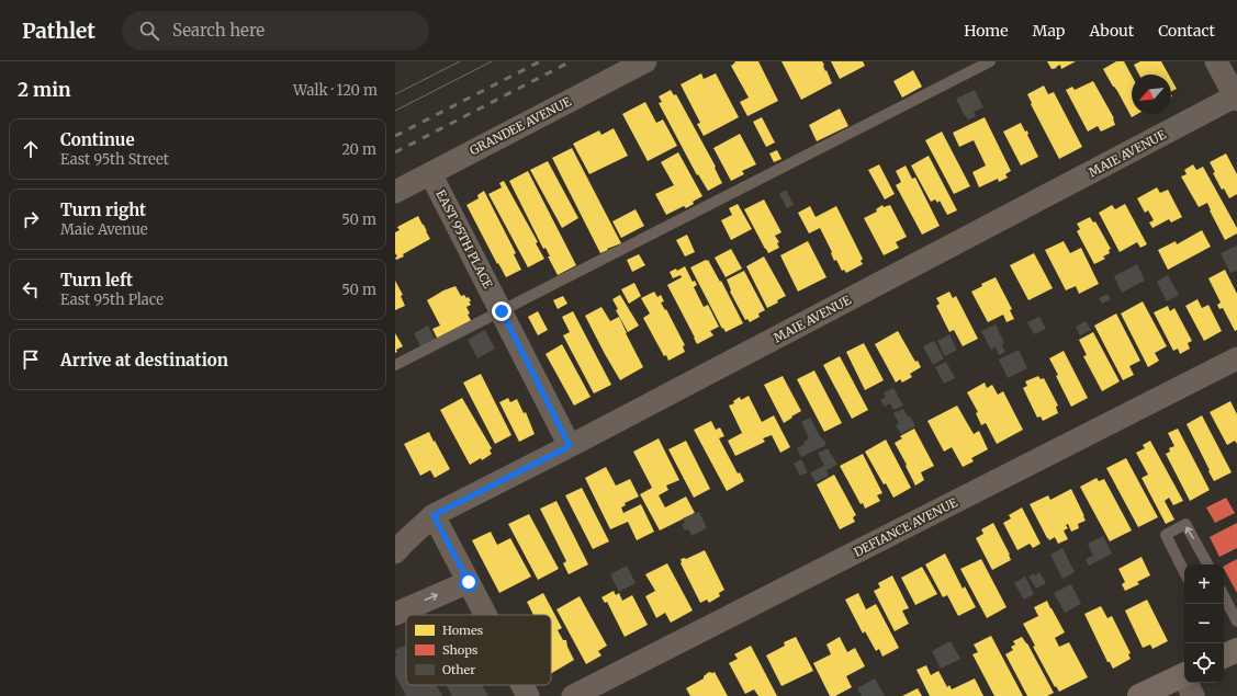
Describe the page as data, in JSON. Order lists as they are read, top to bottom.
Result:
{
  "streets": {
    "street": [
      "GRANDEE AVENUE",
      "MAIE AVENUE",
      "EAST 95TH PLACE",
      "DEFIANCE AVENUE"
    ]
  },
  "crossings": [
    ["GRANDEE AVENUE", "EAST 95TH PLACE"],
    ["MAIE AVENUE", "EAST 95TH PLACE"]
  ],
  "legend": ["Homes", "Shops", "Other"],
  "north": "bottom left",
  "page": {
    "header": "Pathlet",
    "search": "Search here",
    "nav": [
      "Home",
      "Map",
      "About",
      "Contact"
    ],
    "heading": ["2 min", "Walk · 120 m"],
    "list": [
      ["Continue", "East 95th Street", "20 m"],
      ["Turn right", "Maie Avenue", "50 m"],
      ["Turn left", "East 95th Place", "50 m"],
      "Arrive at destination"
    ],
    "map_buttons": ["+", "−"]
  }
}
